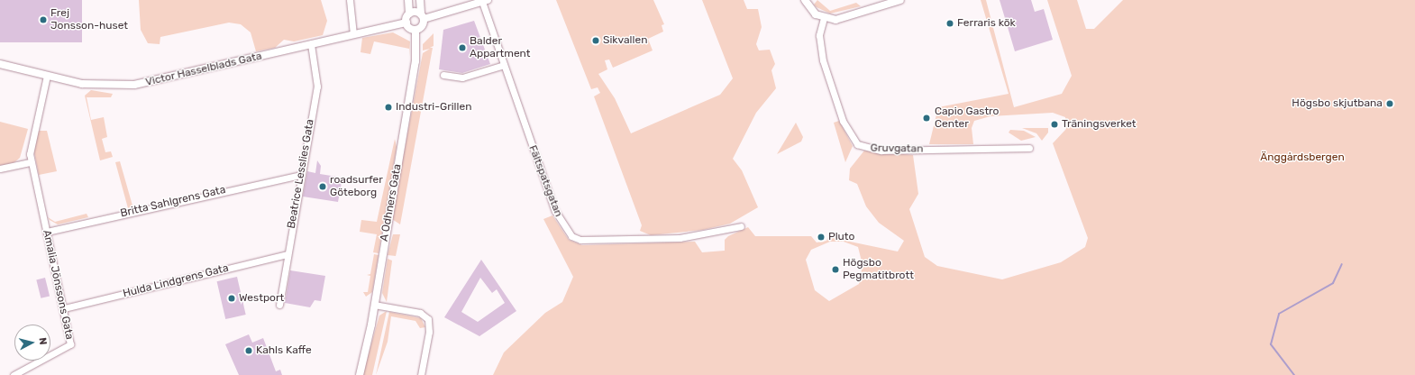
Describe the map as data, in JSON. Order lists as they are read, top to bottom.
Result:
{
  "streets": {
    "street": [
      "Victor Hasselblads Gata",
      "Gruvgatan",
      "Beatrice Lesslies Gata",
      "Fältspatsgatan",
      "Britta Sahlgrens Gata",
      "A Odhners Gata",
      "Hulda Lindgrens Gata",
      "Amalia Jönssons Gata"
    ]
  },
  "crossings": [
    ["Victor Hasselblads Gata", "Beatrice Lesslies Gata"],
    ["Victor Hasselblads Gata", "Amalia Jönssons Gata"],
    ["Beatrice Lesslies Gata", "Britta Sahlgrens Gata"],
    ["Beatrice Lesslies Gata", "Hulda Lindgrens Gata"],
    ["Britta Sahlgrens Gata", "Amalia Jönssons Gata"],
    ["Hulda Lindgrens Gata", "Amalia Jönssons Gata"]
  ],
  "parks": ["Änggårdsbergen"],
  "places": [
    "Frej Jonsson-huset",
    "Ferraris kök",
    "Sikvallen",
    "Balder Appartment",
    "Högsbo skjutbana",
    "Industri-Grillen",
    "Capio Gastro Center",
    "Träningsverket",
    "roadsurfer Göteborg",
    "Pluto",
    "Högsbo Pegmatitbrott",
    "Westport",
    "Kahls Kaffe"
  ],
  "north": "right"
}
